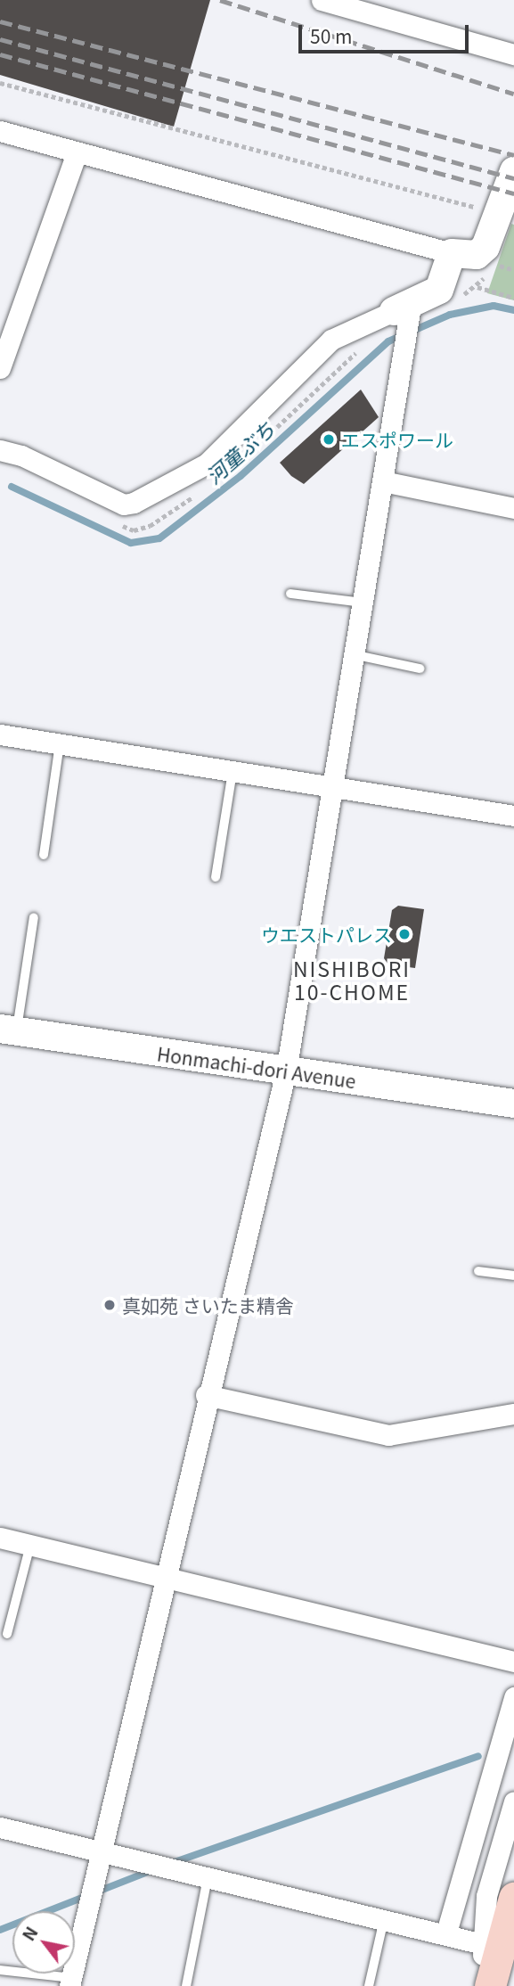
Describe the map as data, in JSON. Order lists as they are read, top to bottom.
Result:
{
  "streets": {
    "main road": ["Honmachi-dori Avenue"]
  },
  "districts": ["NISHIBORI 10-CHOME"],
  "water": ["河童ぶち"],
  "places": ["エスポワール", "ウエストパレス", "真如苑 さいたま精舎"],
  "scale_bar": "50 m",
  "north": "top left"
}
